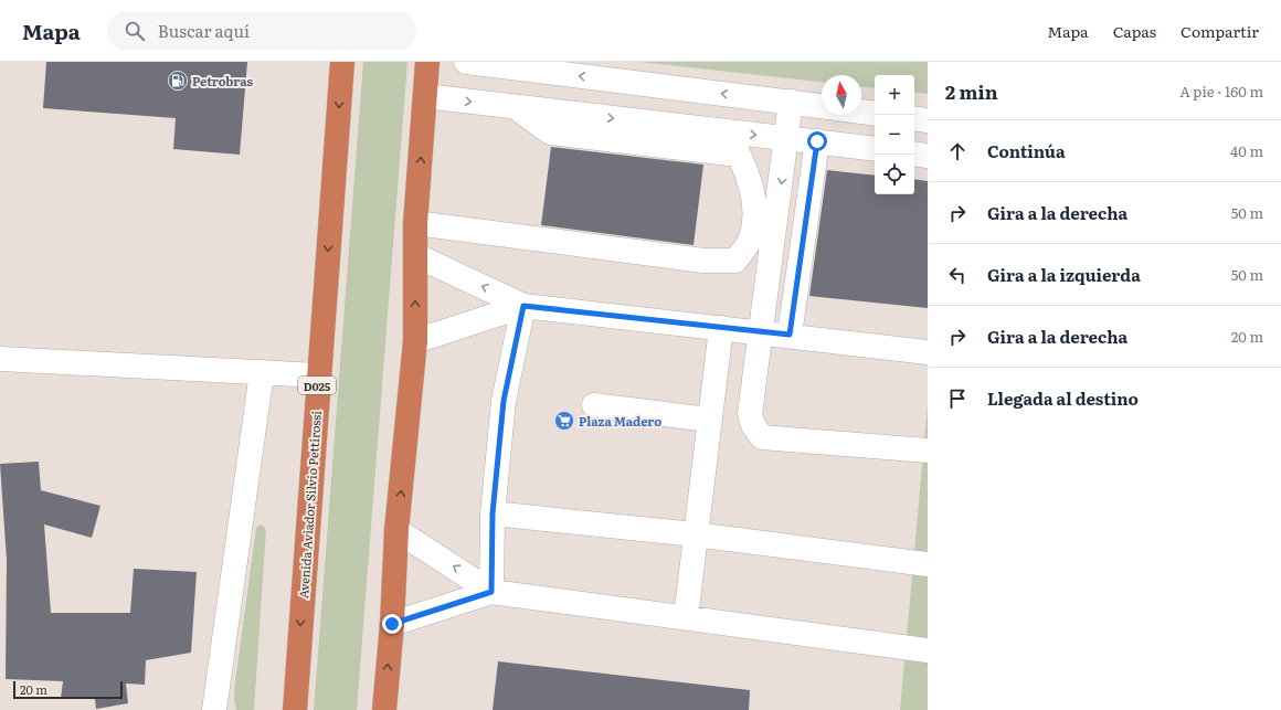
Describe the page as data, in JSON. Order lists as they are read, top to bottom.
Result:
{
  "streets": {
    "highway": ["D025", "Avenida Aviador Silvio Pettirossi"]
  },
  "places": {
    "fuel station": ["Petrobras"],
    "supermarket": ["Plaza Madero"]
  },
  "scale_bar": "20 m",
  "north": "top",
  "page": {
    "header": "Mapa",
    "search": "Buscar aquí",
    "nav": ["Mapa", "Capas", "Compartir"],
    "heading": ["2 min", "A pie · 160 m"],
    "map_buttons": ["+", "−"],
    "list": [
      ["Continúa", "40 m"],
      ["Gira a la derecha", "50 m"],
      ["Gira a la izquierda", "50 m"],
      ["Gira a la derecha", "20 m"],
      "Llegada al destino"
    ],
    "scale": "20 m"
  }
}
